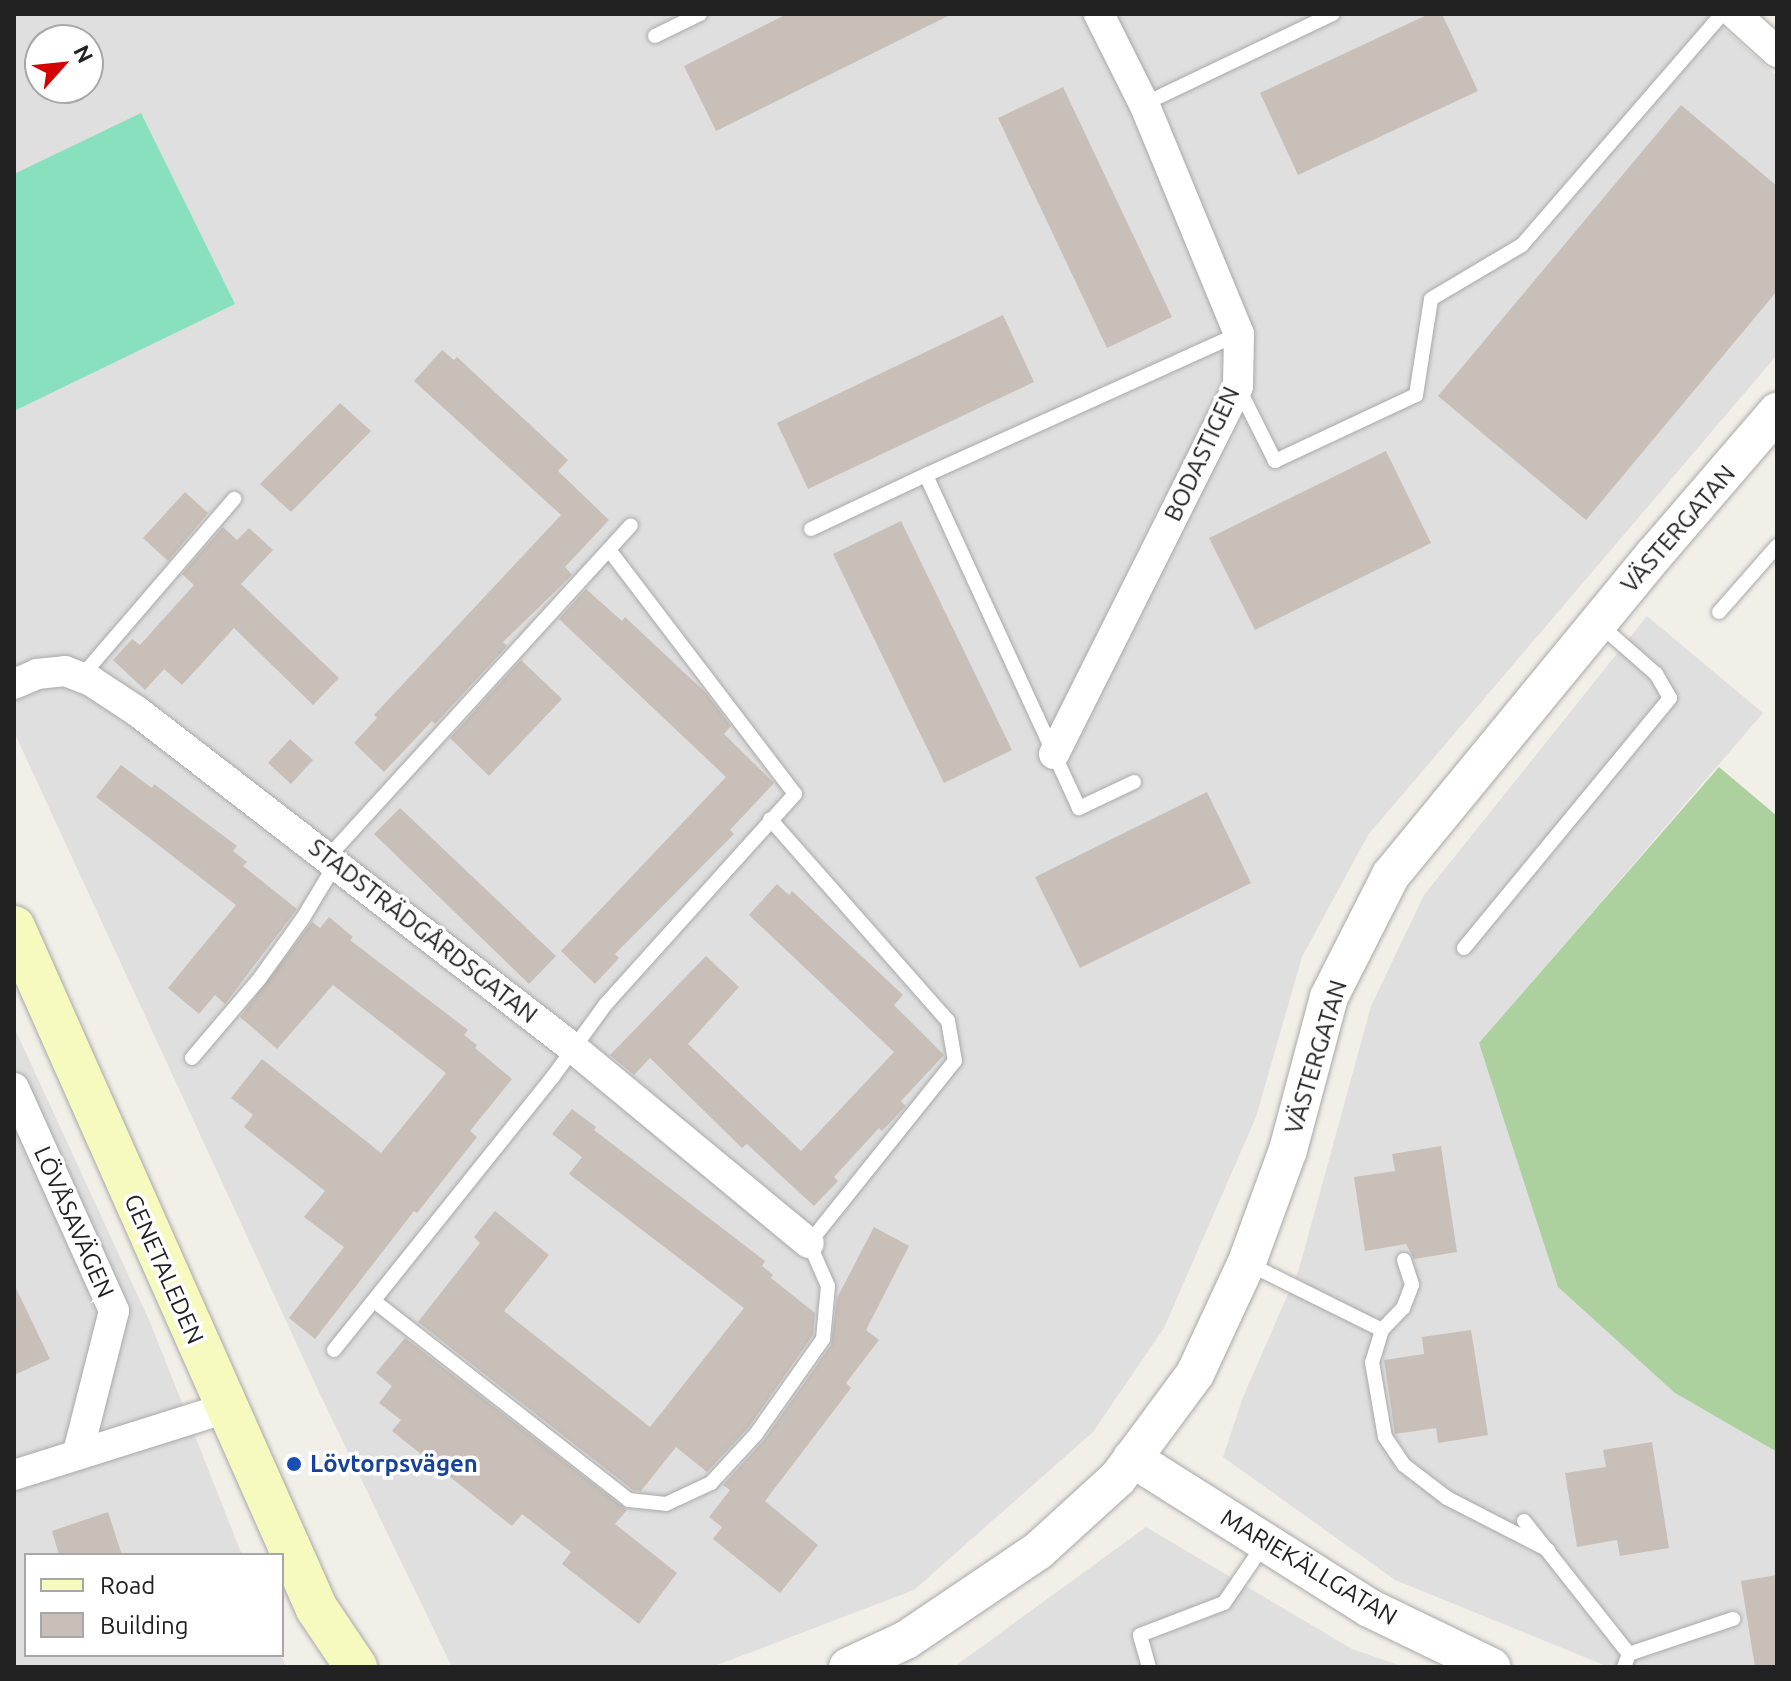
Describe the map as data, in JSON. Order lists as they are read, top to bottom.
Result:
{
  "streets": {
    "main road": ["GENETALEDEN"],
    "street": [
      "BODASTIGEN",
      "VÄSTERGATAN",
      "STADSTRÄDGÅRDSGATAN",
      "LÖVÅSAVÄGEN",
      "MARIEKÄLLGATAN"
    ]
  },
  "crossings": [
    ["VÄSTERGATAN", "MARIEKÄLLGATAN"]
  ],
  "places": ["Lövtorpsvägen"],
  "legend": ["Road", "Building"],
  "north": "top right"
}
